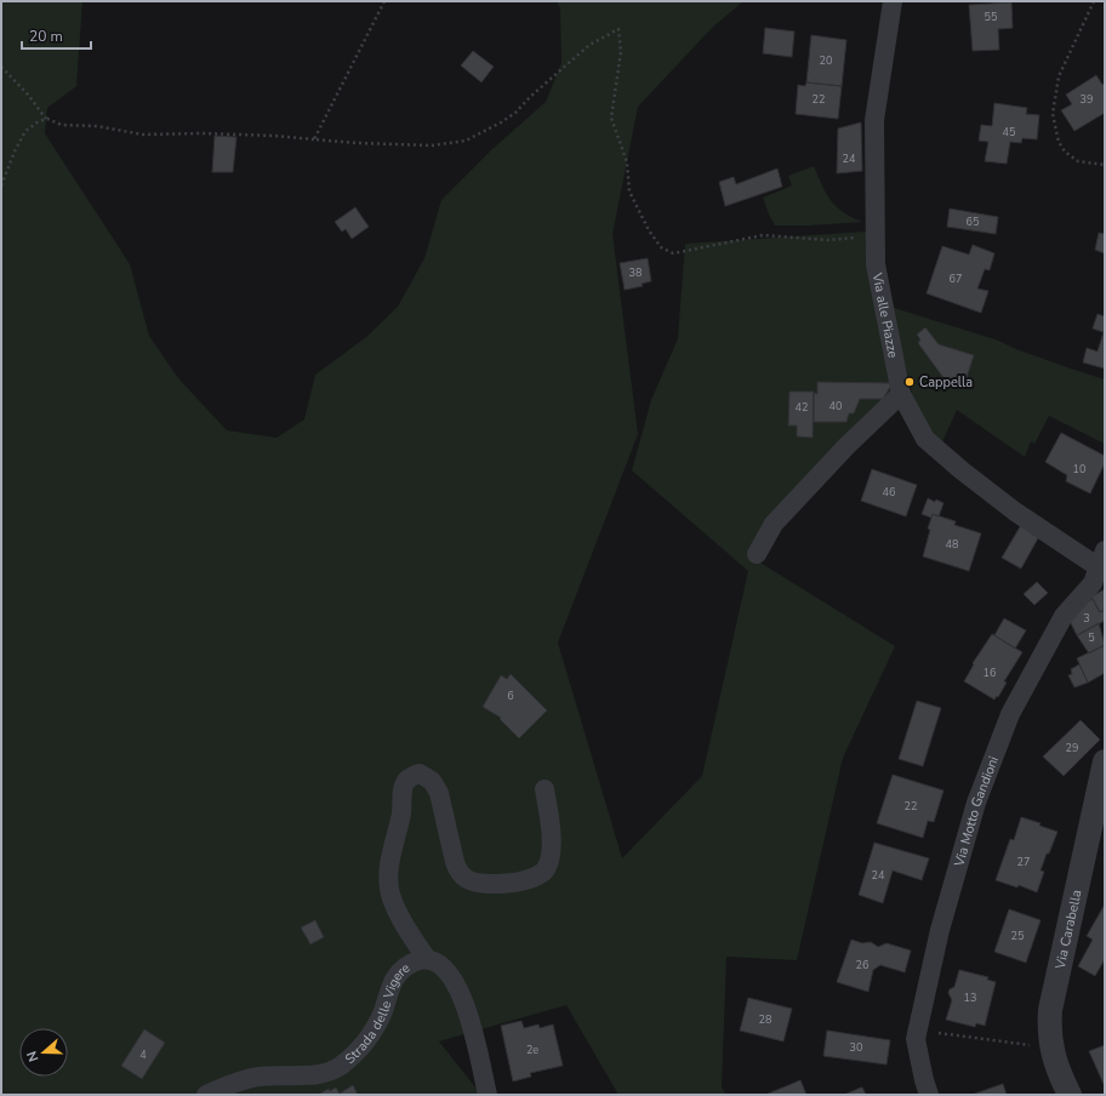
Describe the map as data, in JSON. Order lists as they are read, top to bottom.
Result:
{
  "streets": {
    "street": [
      "Via alle Piazze",
      "Via Motto Gandioni",
      "Via Carabella",
      "Strada delle Vigere"
    ]
  },
  "crossings": [
    ["Via alle Piazze", "Via Motto Gandioni"]
  ],
  "places": ["Cappella"],
  "house_numbers": [
    "55",
    "20",
    "22",
    "39",
    "45",
    "24",
    "65",
    "38",
    "67",
    "40",
    "42",
    "10",
    "46",
    "48",
    "3",
    "5",
    "16",
    "6",
    "29",
    "22",
    "27",
    "24",
    "25",
    "26",
    "13",
    "28",
    "30",
    "2e",
    "4"
  ],
  "scale_bar": "20 m",
  "north": "left"
}
